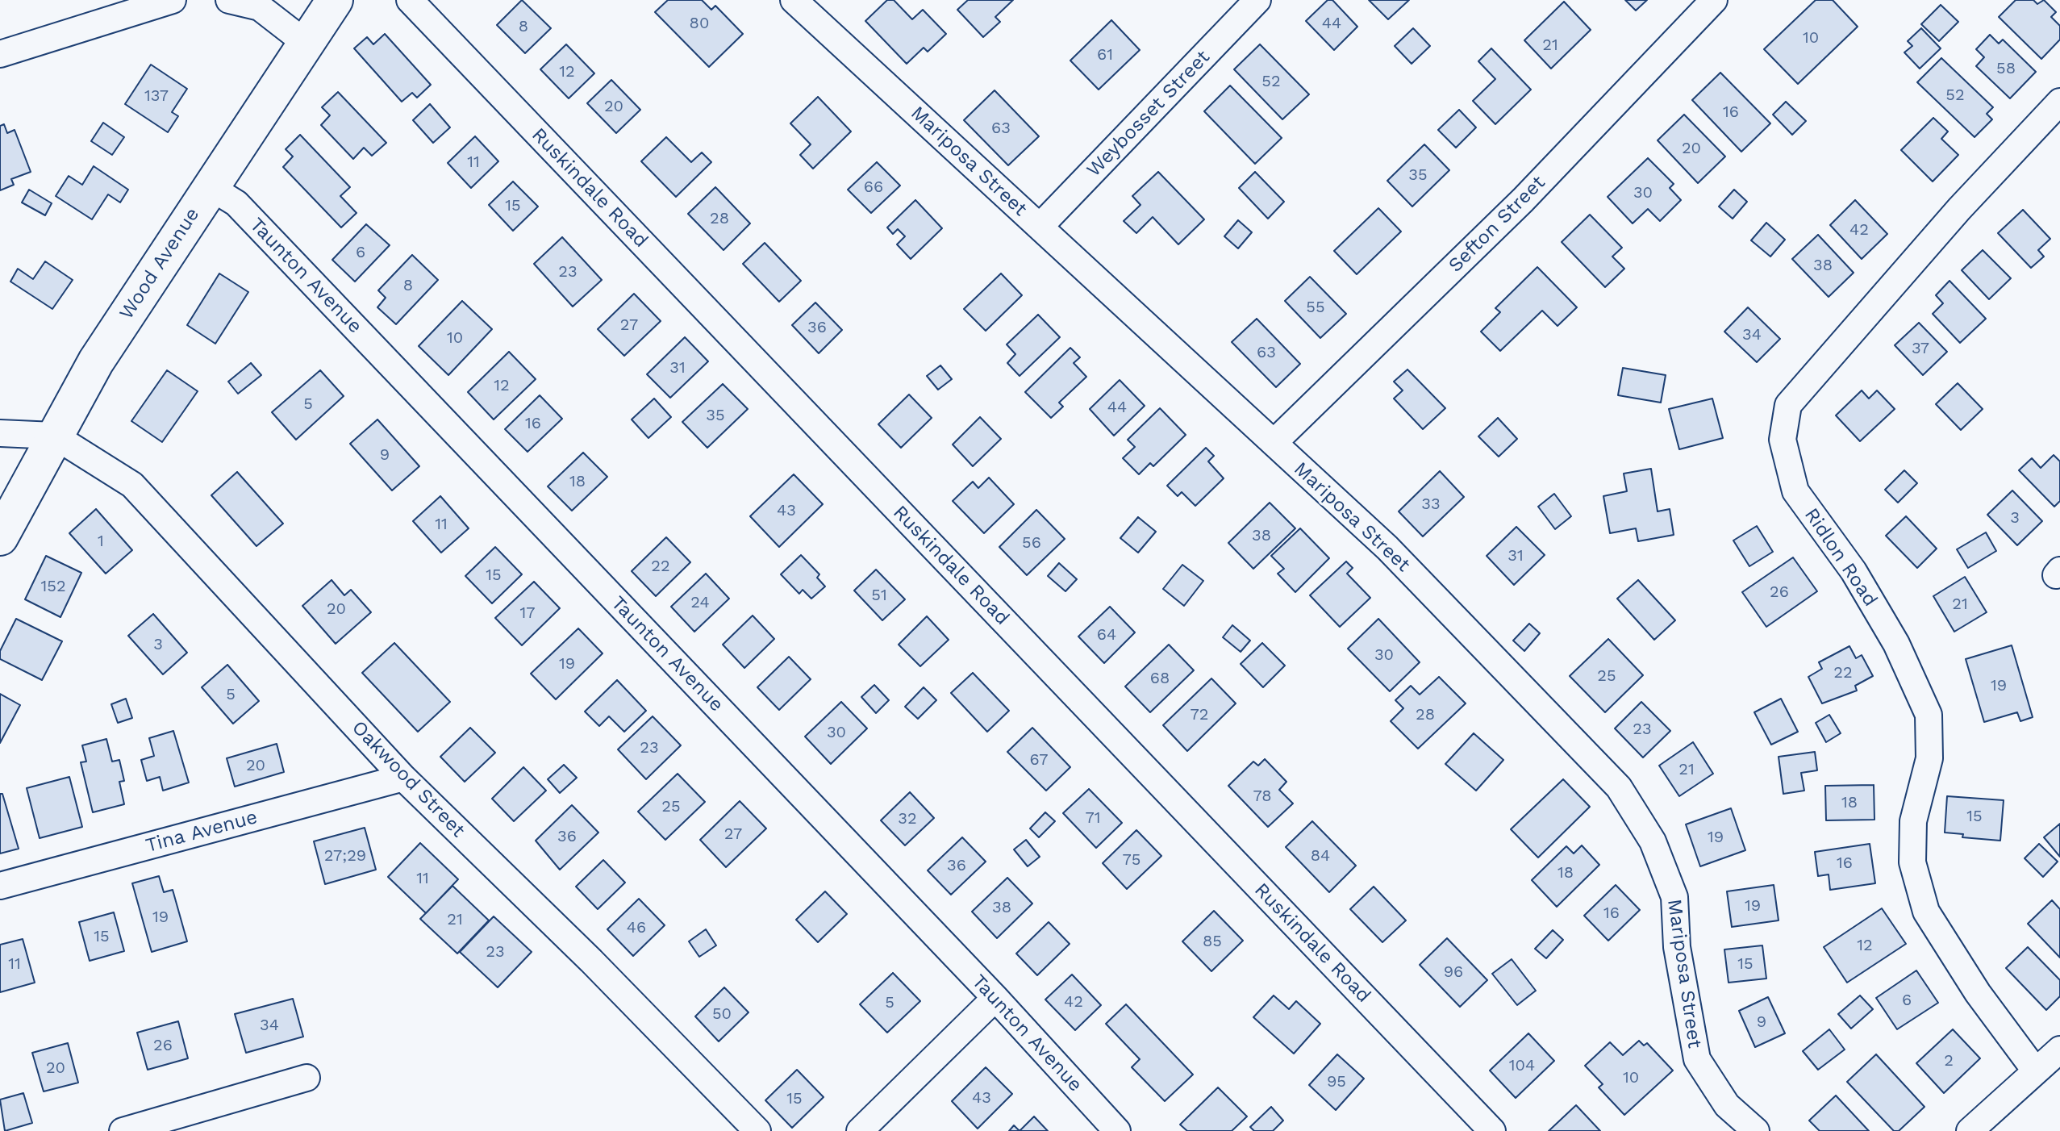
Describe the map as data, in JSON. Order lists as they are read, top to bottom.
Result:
{
  "streets": {
    "main road": ["Wood Avenue"],
    "street": [
      "Weybosset Street",
      "Mariposa Street",
      "Ruskindale Road",
      "Sefton Street",
      "Taunton Avenue",
      "Ridlon Road",
      "Oakwood Street",
      "Tina Avenue"
    ]
  },
  "crossings": [
    ["Weybosset Street", "Mariposa Street"],
    ["Mariposa Street", "Sefton Street"],
    ["Wood Avenue", "Taunton Avenue"],
    ["Wood Avenue", "Oakwood Street"],
    ["Oakwood Street", "Tina Avenue"]
  ],
  "house_numbers": [
    "80",
    "44",
    "8",
    "10",
    "21",
    "61",
    "58",
    "12",
    "52",
    "52",
    "137",
    "20",
    "16",
    "63",
    "20",
    "11",
    "35",
    "66",
    "30",
    "15",
    "28",
    "42",
    "6",
    "38",
    "23",
    "8",
    "55",
    "27",
    "36",
    "34",
    "10",
    "37",
    "63",
    "31",
    "12",
    "5",
    "44",
    "35",
    "16",
    "9",
    "18",
    "33",
    "43",
    "3",
    "11",
    "38",
    "1",
    "56",
    "31",
    "22",
    "15",
    "152",
    "26",
    "51",
    "24",
    "21",
    "20",
    "17",
    "64",
    "3",
    "30",
    "19",
    "22",
    "25",
    "68",
    "19",
    "5",
    "72",
    "28",
    "23",
    "30",
    "23",
    "67",
    "20",
    "21",
    "78",
    "18",
    "25",
    "15",
    "71",
    "32",
    "27",
    "36",
    "19",
    "27;29",
    "84",
    "75",
    "16",
    "36",
    "18",
    "11",
    "19",
    "38",
    "16",
    "19",
    "21",
    "46",
    "15",
    "85",
    "12",
    "23",
    "11",
    "15",
    "96",
    "6",
    "42",
    "5",
    "50",
    "9",
    "34",
    "26",
    "2",
    "104",
    "20",
    "10",
    "95",
    "43",
    "15"
  ]
}
